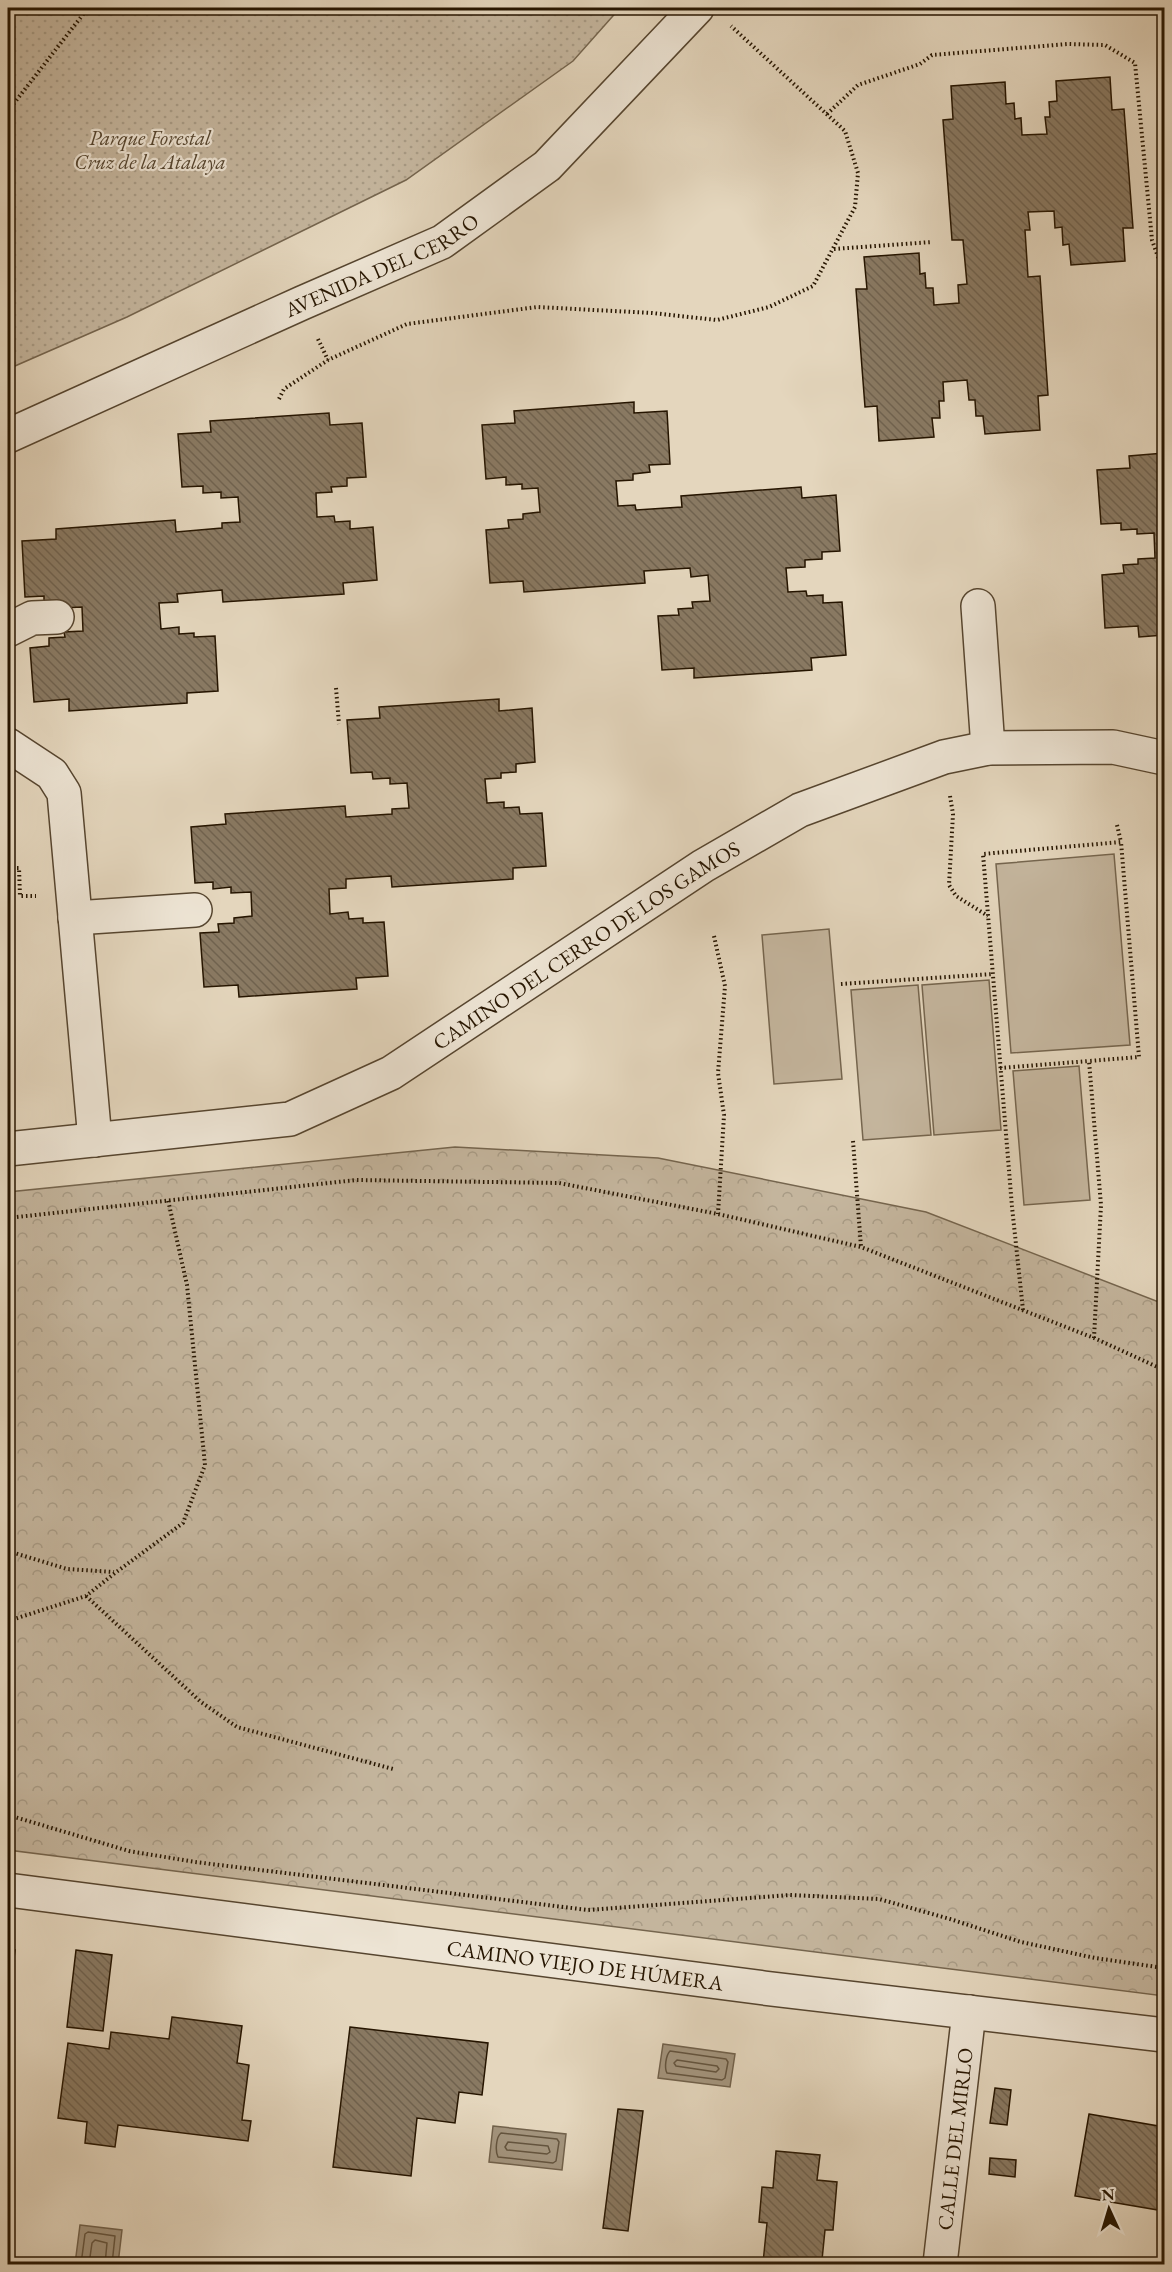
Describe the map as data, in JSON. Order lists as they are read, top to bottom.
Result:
{
  "streets": {
    "street": [
      "AVENIDA DEL CERRO",
      "CAMINO DEL CERRO DE LOS GAMOS",
      "CAMINO VIEJO DE HÚMERA",
      "CALLE DEL MIRLO"
    ]
  },
  "crossings": [
    ["CAMINO VIEJO DE HÚMERA", "CALLE DEL MIRLO"]
  ],
  "parks": ["Parque Forestal Cruz de la Atalaya"],
  "north": "top"
}
